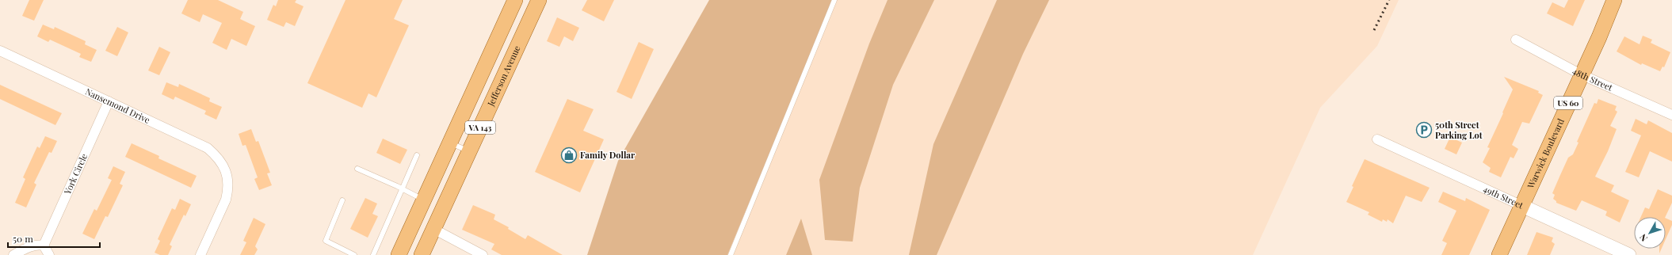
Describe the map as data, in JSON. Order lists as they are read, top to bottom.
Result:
{
  "streets": {
    "main road": [
      "Jefferson Avenue",
      "US 60",
      "VA 143",
      "Warwick Boulevard"
    ],
    "street": [
      "48th Street",
      "Nansemond Drive",
      "York Circle",
      "49th Street"
    ]
  },
  "crossings": [
    ["48th Street", "Warwick Boulevard"],
    ["Nansemond Drive", "York Circle"],
    ["Warwick Boulevard", "49th Street"]
  ],
  "places": {
    "parking": ["50th Street Parking Lot"],
    "shop": ["Family Dollar"]
  },
  "scale_bar": "50 m",
  "north": "bottom left"
}
